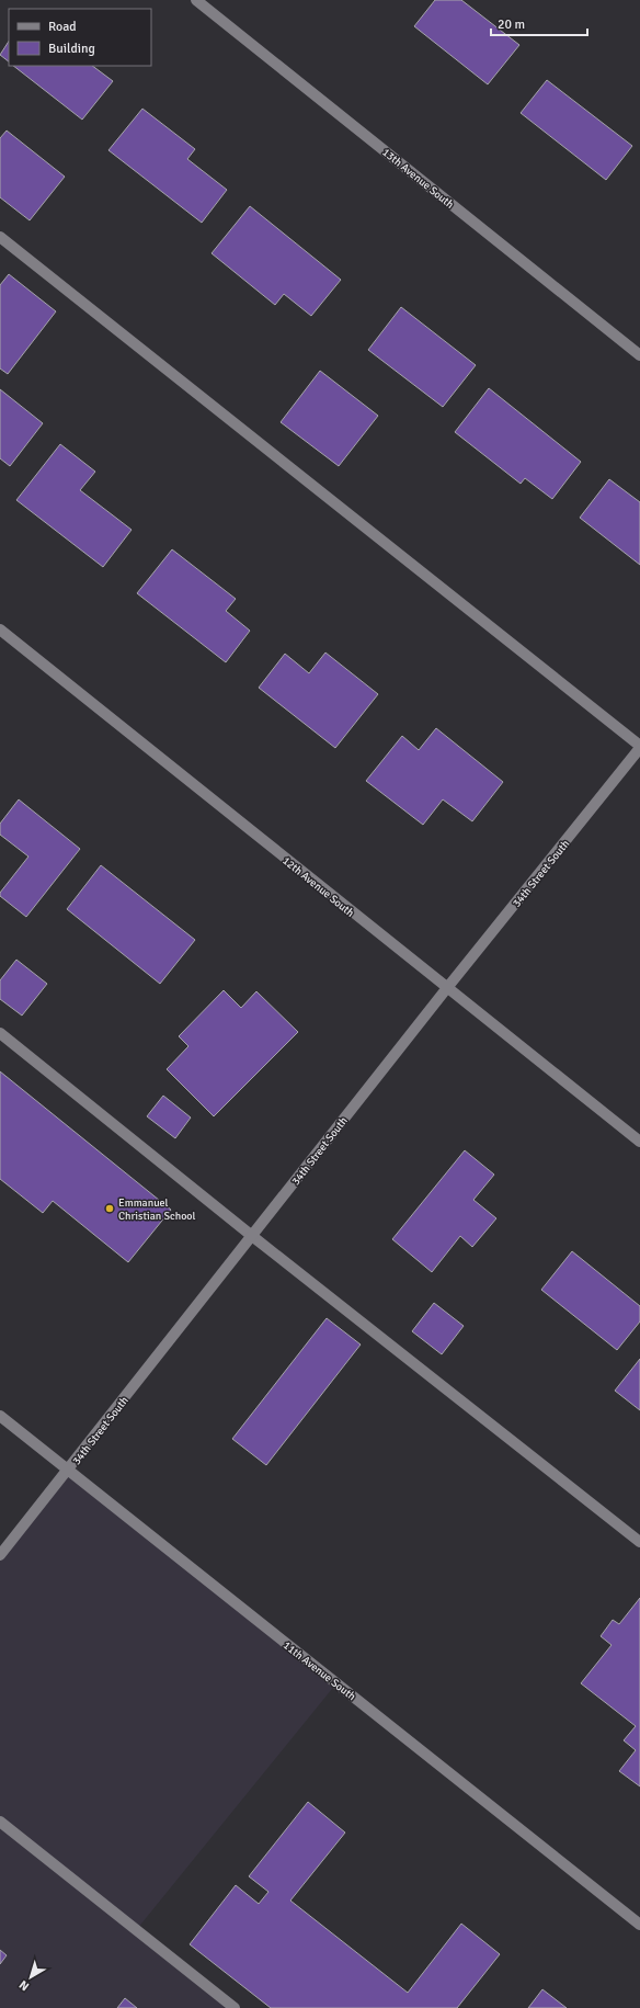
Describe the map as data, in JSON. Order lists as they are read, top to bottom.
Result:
{
  "streets": {
    "street": [
      "13th Avenue South",
      "34th Street South",
      "12th Avenue South",
      "11th Avenue South"
    ]
  },
  "crossings": [
    ["34th Street South", "12th Avenue South"],
    ["34th Street South", "11th Avenue South"]
  ],
  "places": ["Emmanuel Christian School"],
  "legend": ["Road", "Building"],
  "scale_bar": "20 m",
  "north": "bottom left"
}
